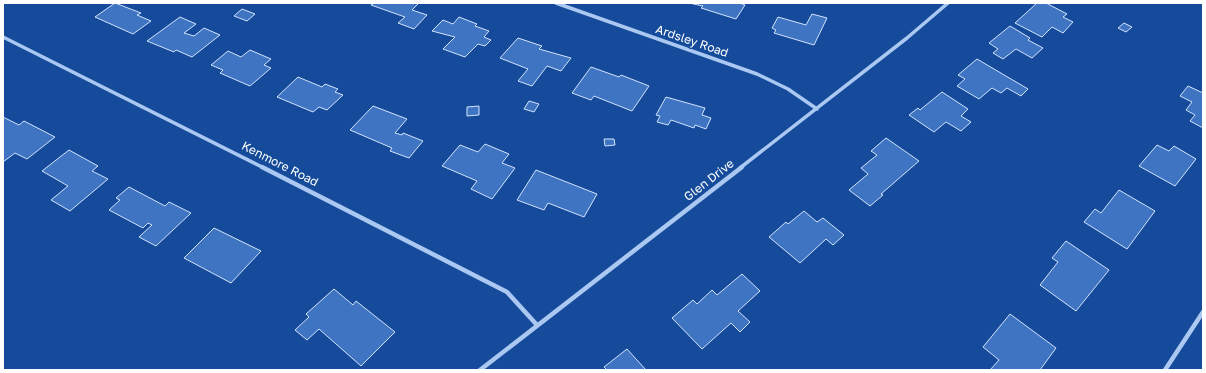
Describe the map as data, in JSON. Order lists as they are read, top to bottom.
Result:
{
  "streets": {
    "street": ["Ardsley Road", "Kenmore Road", "Glen Drive"]
  },
  "crossings": [
    ["Ardsley Road", "Glen Drive"],
    ["Kenmore Road", "Glen Drive"]
  ]
}
